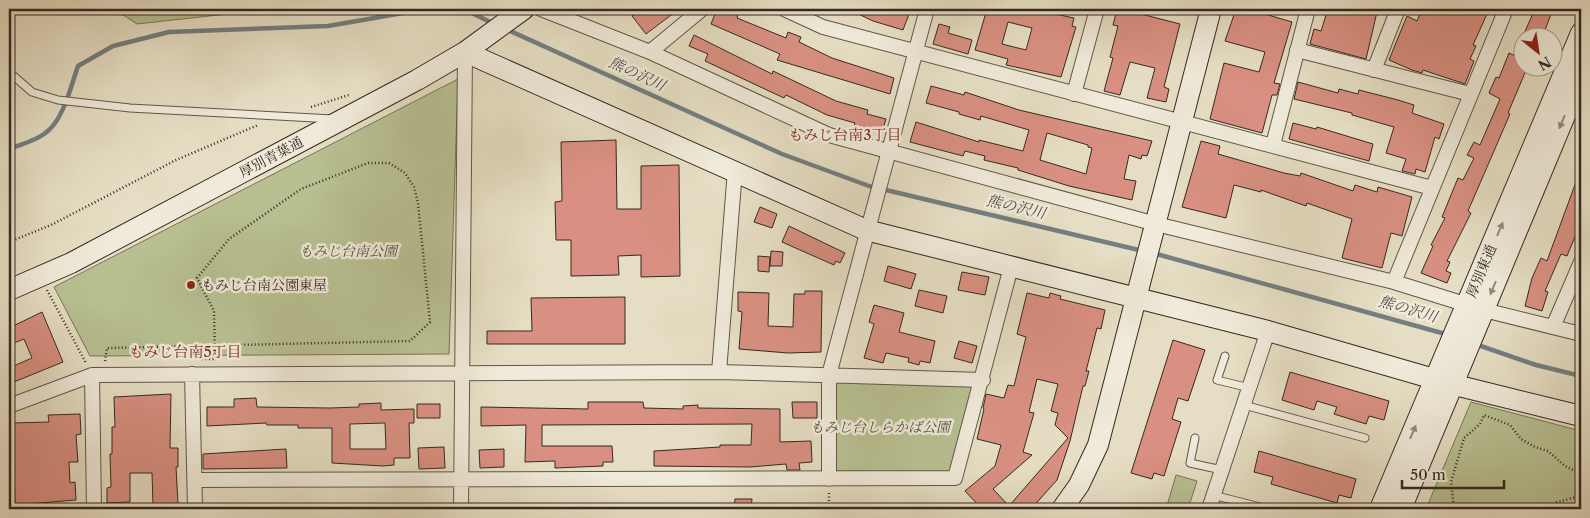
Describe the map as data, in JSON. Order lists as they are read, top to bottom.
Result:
{
  "streets": {
    "street": ["厚別青葉通", "厚別東通"]
  },
  "districts": ["もみじ台南3丁目", "もみじ台南5丁目"],
  "water": ["熊の沢川"],
  "parks": ["もみじ台南公園", "もみじ台しらかば公園"],
  "places": ["もみじ台南公園東屋"],
  "scale_bar": "50 m",
  "north": "bottom right"
}
